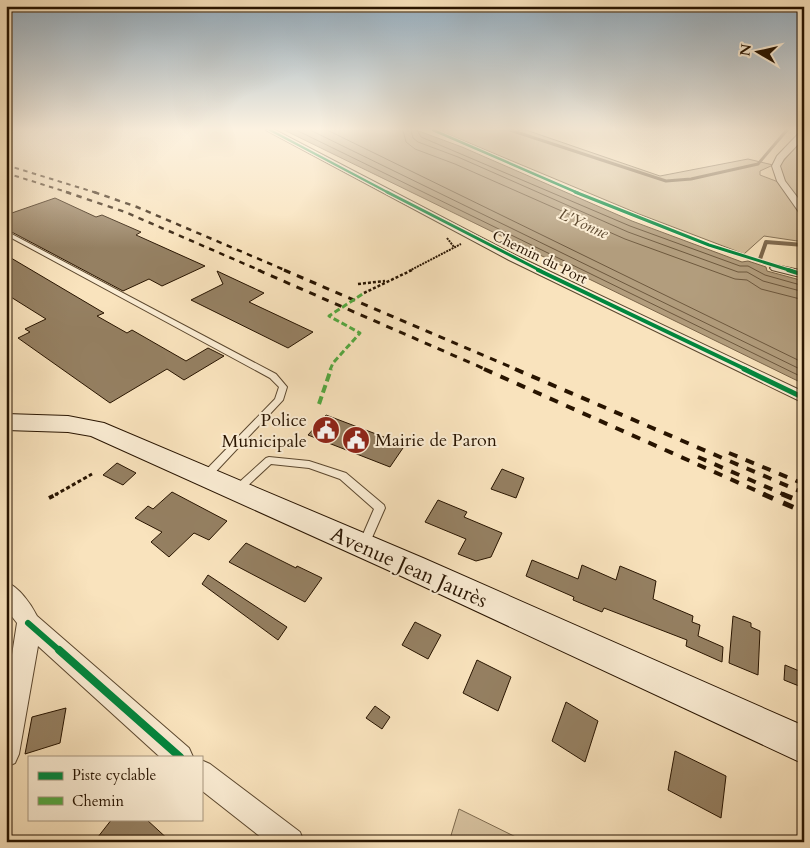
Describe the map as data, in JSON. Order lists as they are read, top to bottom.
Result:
{
  "streets": {
    "main road": ["Avenue Jean Jaurès"],
    "street": ["Chemin du Port"]
  },
  "water": ["L'Yonne"],
  "places": {
    "public building": ["Police Municipale", "Mairie de Paron"]
  },
  "legend": ["Piste cyclable", "Chemin"],
  "north": "left"
}
